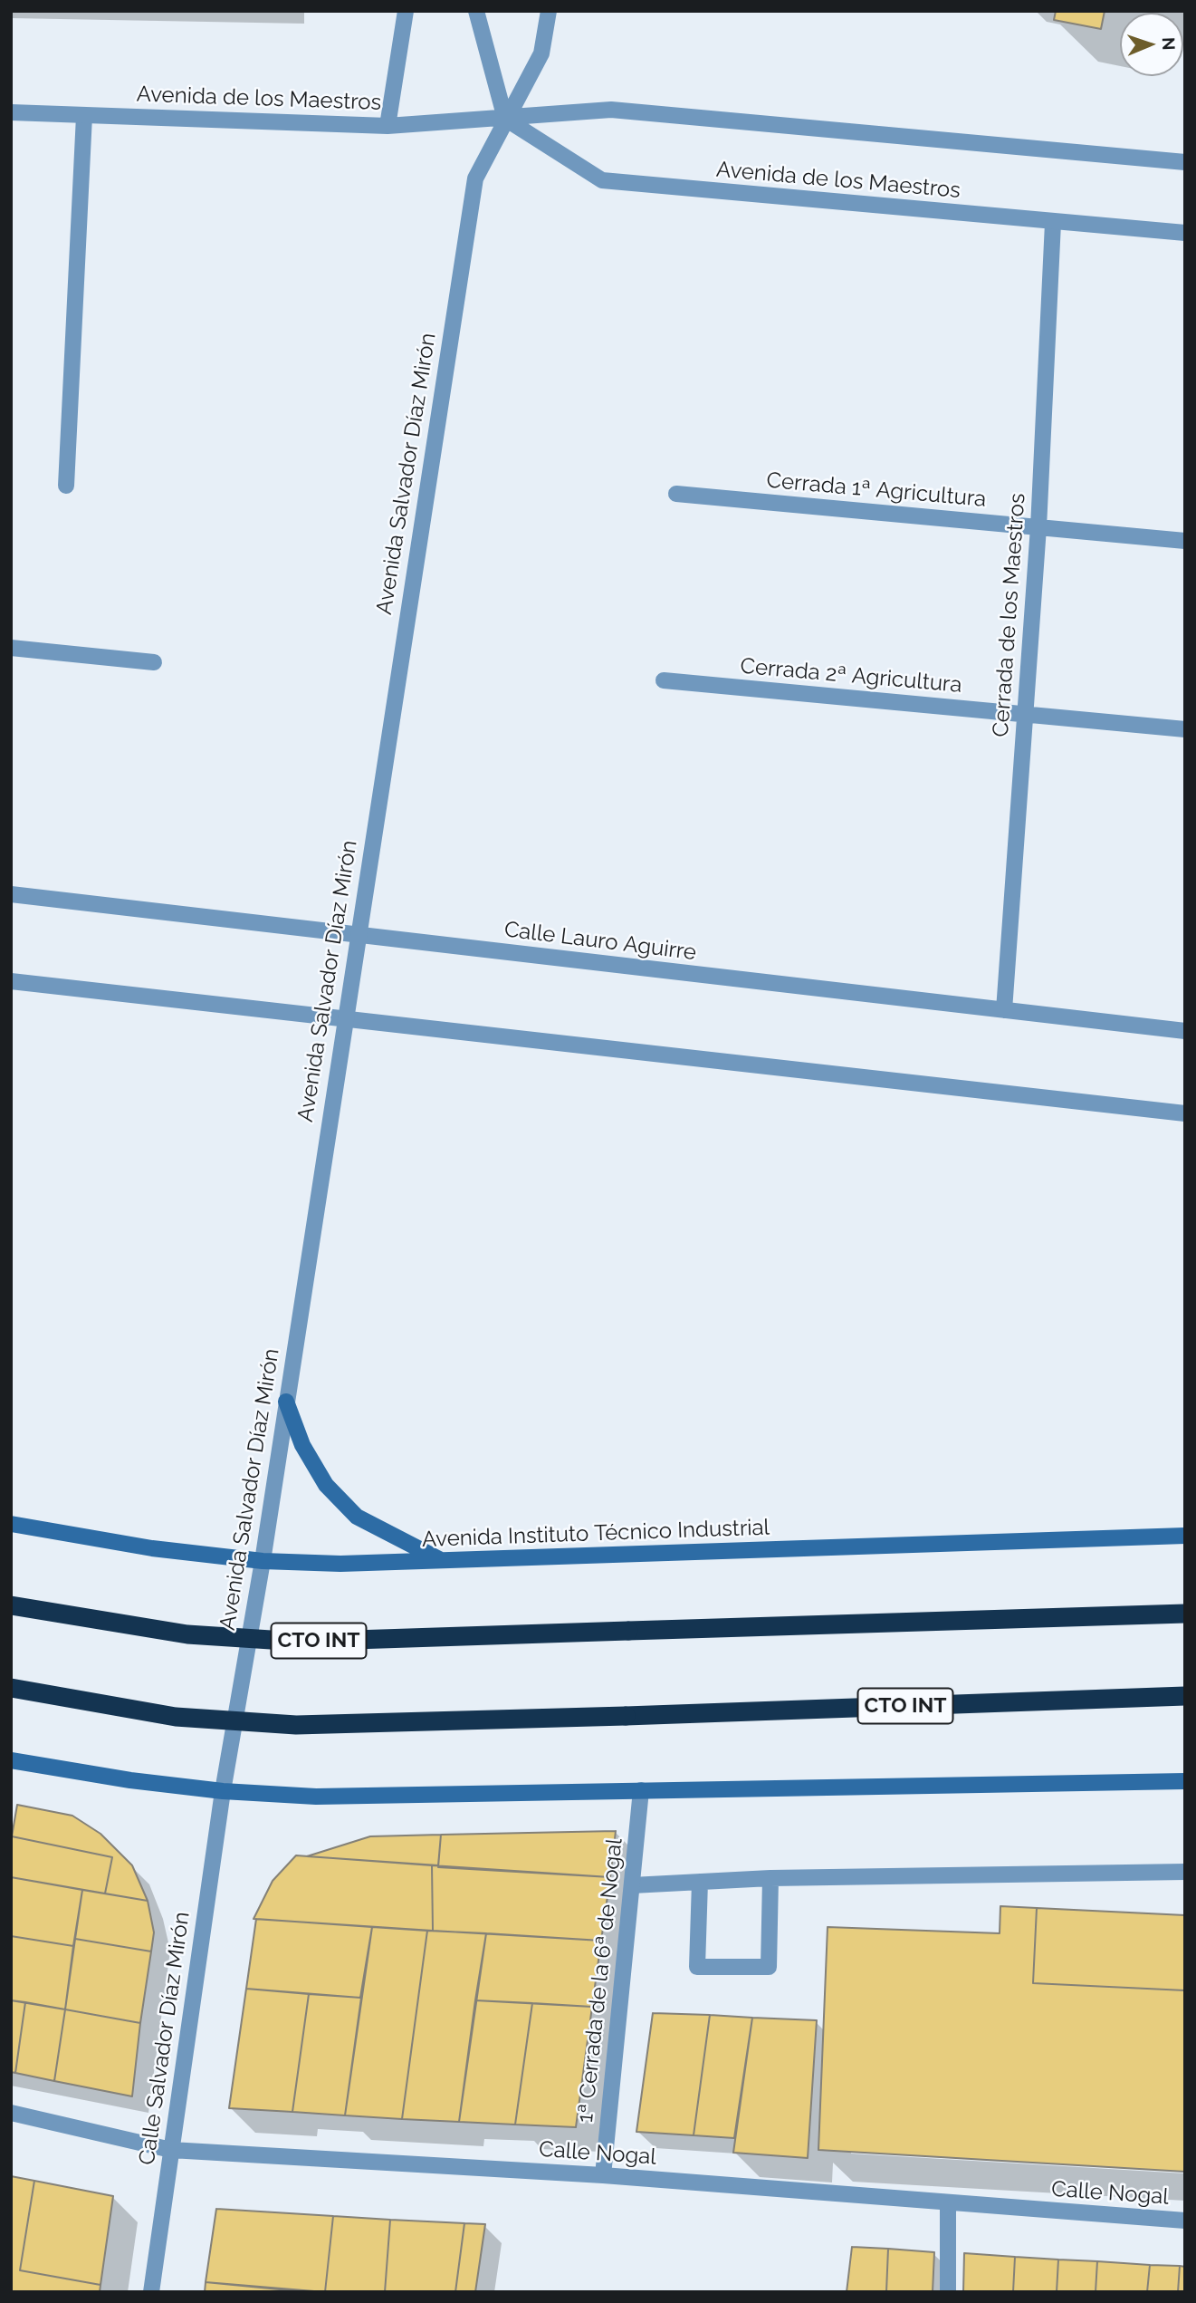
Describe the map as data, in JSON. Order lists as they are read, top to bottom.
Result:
{
  "streets": {
    "highway": ["CTO INT"],
    "main road": ["Avenida Instituto Técnico Industrial"],
    "street": [
      "Avenida de los Maestros",
      "Avenida Salvador Díaz Mirón",
      "Cerrada 1ª Agricultura",
      "Cerrada de los Maestros",
      "Cerrada 2ª Agricultura",
      "Calle Lauro Aguirre",
      "1ª Cerrada de la 6ª de Nogal",
      "Calle Salvador Díaz Mirón",
      "Calle Nogal"
    ]
  },
  "crossings": [
    ["Avenida de los Maestros", "Avenida Salvador Díaz Mirón"],
    ["Avenida de los Maestros", "Cerrada de los Maestros"],
    ["Avenida Salvador Díaz Mirón", "Calle Lauro Aguirre"],
    ["Avenida Salvador Díaz Mirón", "Avenida Instituto Técnico Industrial"],
    ["Avenida Salvador Díaz Mirón", "Calle Salvador Díaz Mirón"],
    ["Cerrada 1ª Agricultura", "Cerrada de los Maestros"],
    ["Cerrada de los Maestros", "Cerrada 2ª Agricultura"],
    ["Cerrada de los Maestros", "Calle Lauro Aguirre"],
    ["1ª Cerrada de la 6ª de Nogal", "Calle Nogal"],
    ["Calle Salvador Díaz Mirón", "Calle Nogal"]
  ],
  "north": "right"
}
